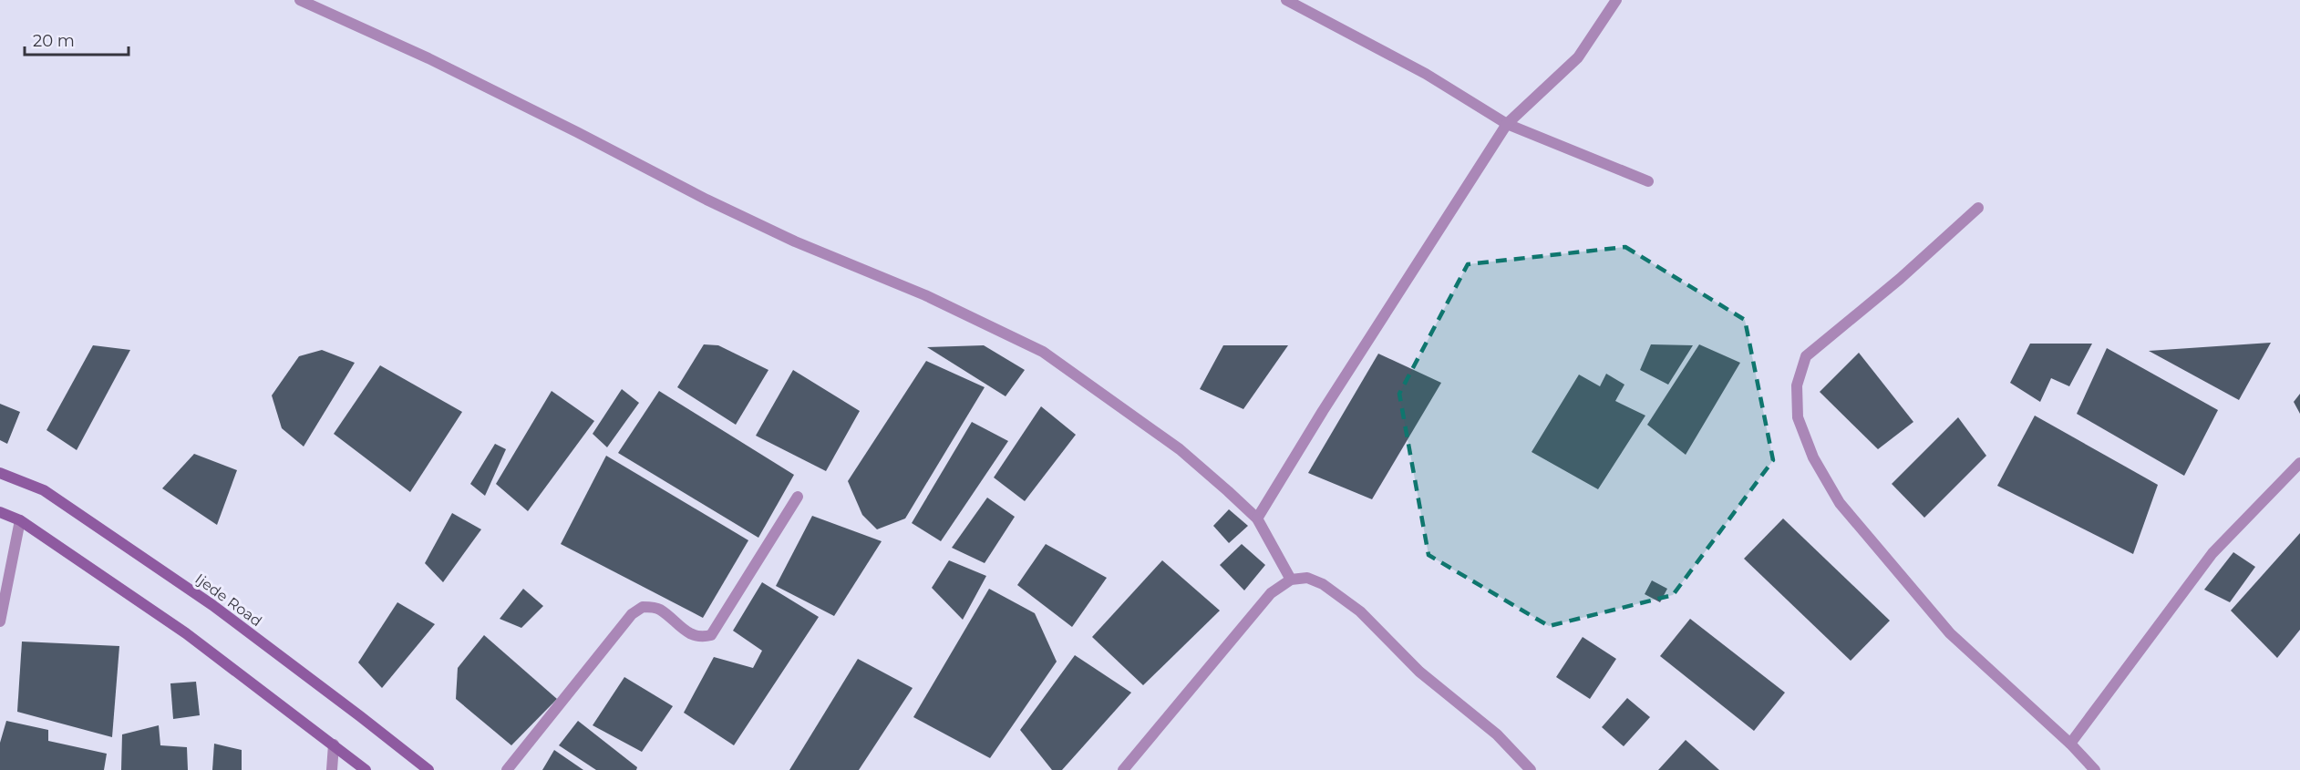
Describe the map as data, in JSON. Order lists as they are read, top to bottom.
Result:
{
  "streets": {
    "main road": ["Ijede Road"]
  },
  "scale_bar": "20 m"
}
